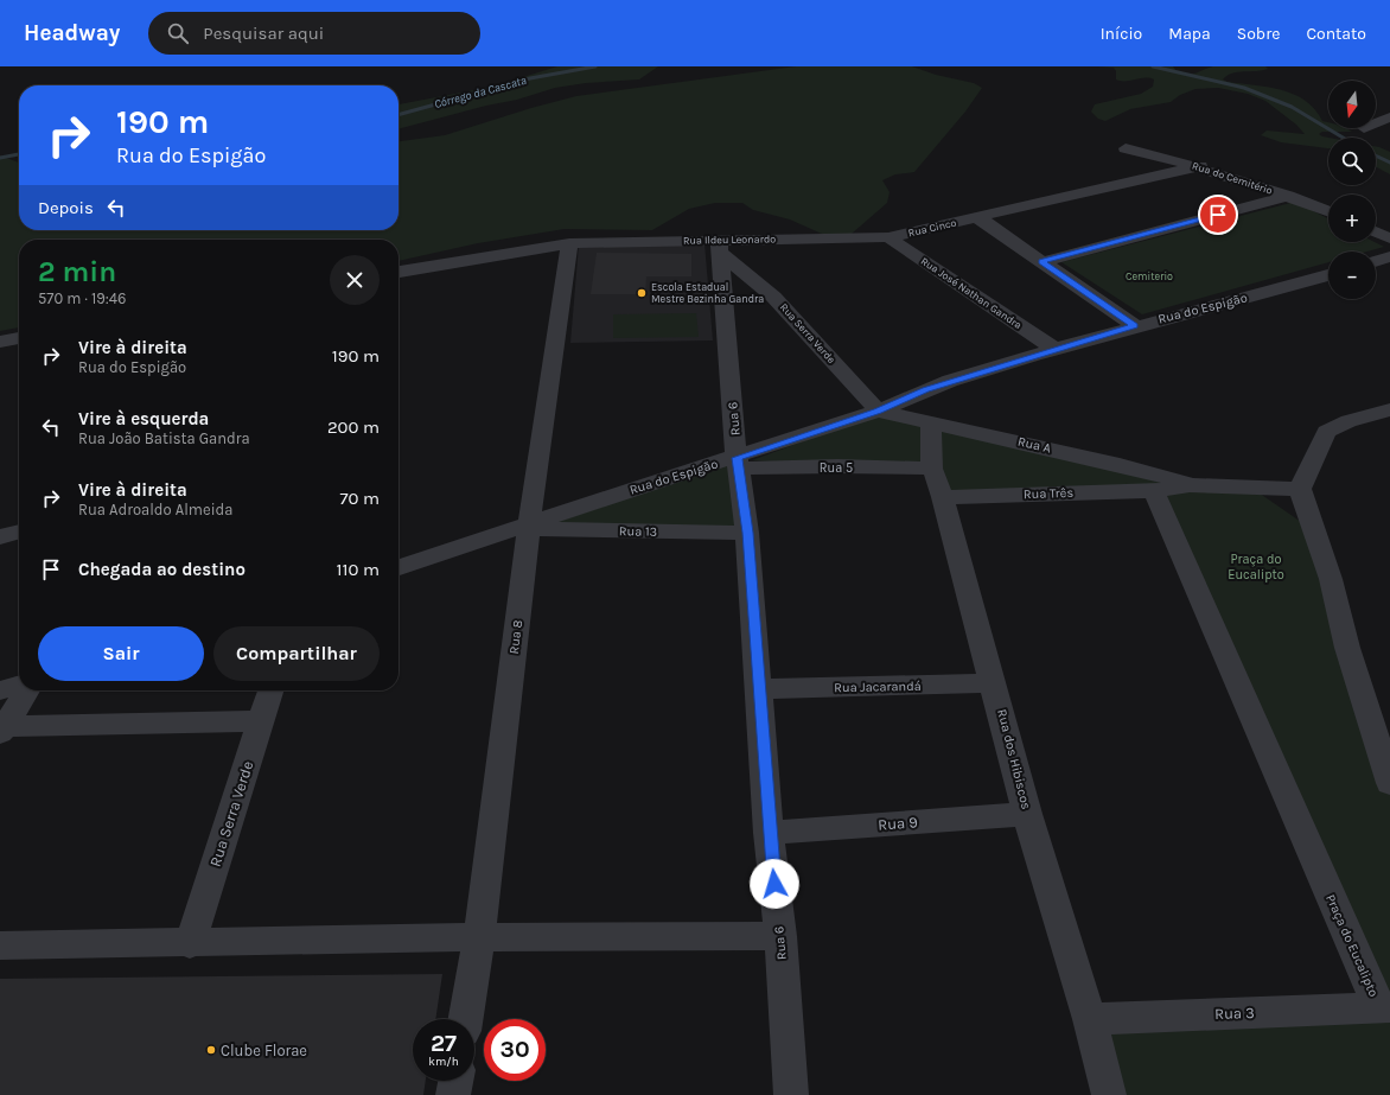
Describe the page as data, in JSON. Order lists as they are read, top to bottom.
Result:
{
  "streets": {
    "street": [
      "Rua do Cemitério",
      "Rua Cinco",
      "Rua Ildeu Leonardo",
      "Rua José Nathan Gandra",
      "Rua do Espigão",
      "Rua Serra Verde",
      "Rua 6",
      "Rua A",
      "Rua 5",
      "Rua Três",
      "Rua 13",
      "Rua 8",
      "Rua Jacarandá",
      "Rua dos Hibiscos",
      "Rua 9",
      "Praça do Eucalipto",
      "Rua 3"
    ]
  },
  "crossings": [
    ["Rua do Cemitério", "Rua Cinco"],
    ["Rua Cinco", "Rua Ildeu Leonardo"],
    ["Rua Cinco", "Rua José Nathan Gandra"],
    ["Rua Ildeu Leonardo", "Rua José Nathan Gandra"],
    ["Rua Ildeu Leonardo", "Rua Serra Verde"],
    ["Rua Ildeu Leonardo", "Rua 6"],
    ["Rua Ildeu Leonardo", "Rua 8"],
    ["Rua José Nathan Gandra", "Rua do Espigão"],
    ["Rua do Espigão", "Rua Serra Verde"],
    ["Rua do Espigão", "Rua 6"],
    ["Rua do Espigão", "Rua A"],
    ["Rua do Espigão", "Rua 5"],
    ["Rua do Espigão", "Rua 13"],
    ["Rua do Espigão", "Rua 8"],
    ["Rua Serra Verde", "Rua 6"],
    ["Rua Serra Verde", "Rua A"],
    ["Rua 6", "Rua 5"],
    ["Rua 6", "Rua 13"],
    ["Rua 6", "Rua Jacarandá"],
    ["Rua 6", "Rua 9"],
    ["Rua A", "Rua dos Hibiscos"],
    ["Rua 5", "Rua dos Hibiscos"],
    ["Rua Três", "Rua dos Hibiscos"],
    ["Rua Três", "Praça do Eucalipto"],
    ["Rua 13", "Rua 8"],
    ["Rua Jacarandá", "Rua dos Hibiscos"],
    ["Rua dos Hibiscos", "Rua 9"],
    ["Rua dos Hibiscos", "Rua 3"],
    ["Praça do Eucalipto", "Rua 3"]
  ],
  "water": ["Córrego da Cascata"],
  "parks": ["Cemiterio", "Praça do Eucalipto"],
  "places": ["Escola Estadual Mestre Bezinha Gandra", "Clube Florae"],
  "north": "bottom",
  "page": {
    "header": "Headway",
    "search": "Pesquisar aqui",
    "nav": [
      "Início",
      "Mapa",
      "Sobre",
      "Contato"
    ],
    "map_buttons": ["+", "−"],
    "turn": ["190 m", "Rua do Espigão"],
    "then": "Depois",
    "heading": ["2 min", "570 m · 19:46"],
    "list": [
      {
        "name": "Vire à direita",
        "note": "Rua do Espigão",
        "value": "190 m"
      },
      {
        "name": "Vire à esquerda",
        "note": "Rua João Batista Gandra",
        "value": "200 m"
      },
      {
        "name": "Vire à direita",
        "note": "Rua Adroaldo Almeida",
        "value": "70 m"
      },
      {
        "name": "Chegada ao destino",
        "value": "110 m"
      }
    ],
    "buttons": ["Sair", "Compartilhar"],
    "speed": "27 km/h",
    "limit": "30"
  }
}
